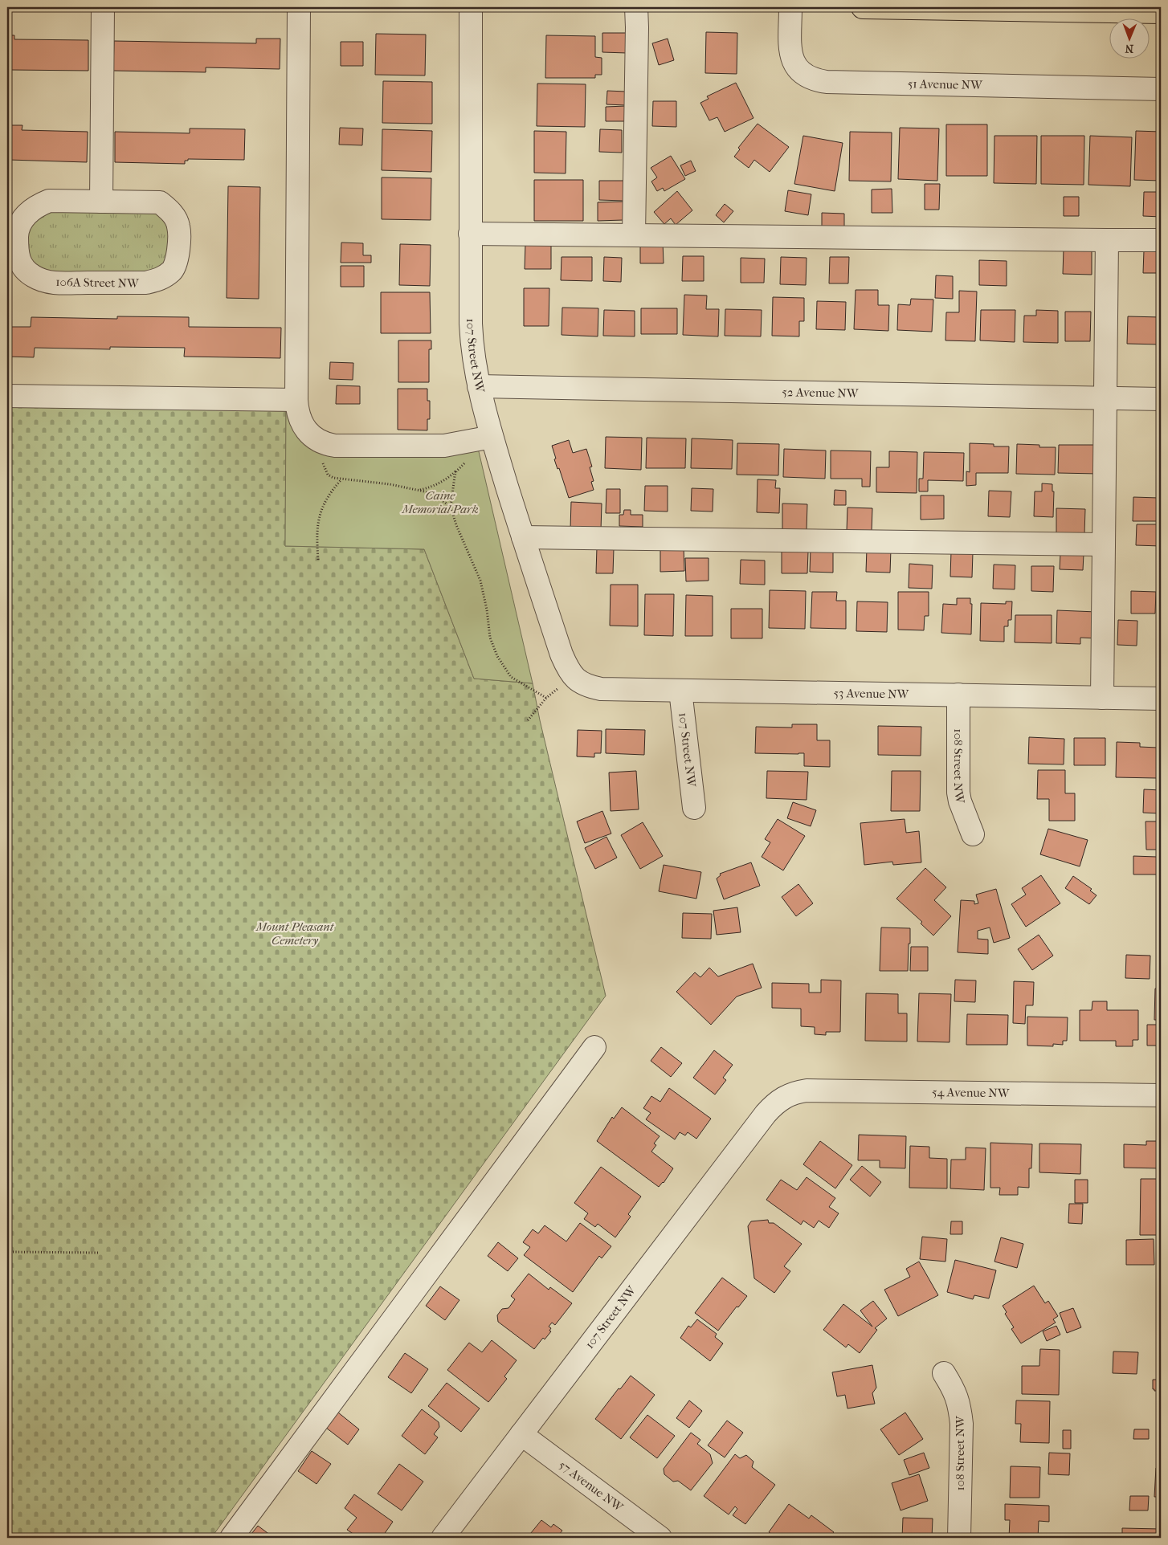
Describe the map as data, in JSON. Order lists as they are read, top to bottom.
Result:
{
  "streets": {
    "street": [
      "51 Avenue NW",
      "106A Street NW",
      "107 Street NW",
      "52 Avenue NW",
      "53 Avenue NW",
      "108 Street NW",
      "54 Avenue NW",
      "57 Avenue NW"
    ]
  },
  "crossings": [
    ["107 Street NW", "52 Avenue NW"],
    ["107 Street NW", "53 Avenue NW"],
    ["107 Street NW", "54 Avenue NW"],
    ["107 Street NW", "57 Avenue NW"],
    ["53 Avenue NW", "108 Street NW"]
  ],
  "parks": ["Caine Memorial Park", "Mount Pleasant Cemetery"],
  "north": "bottom"
}
